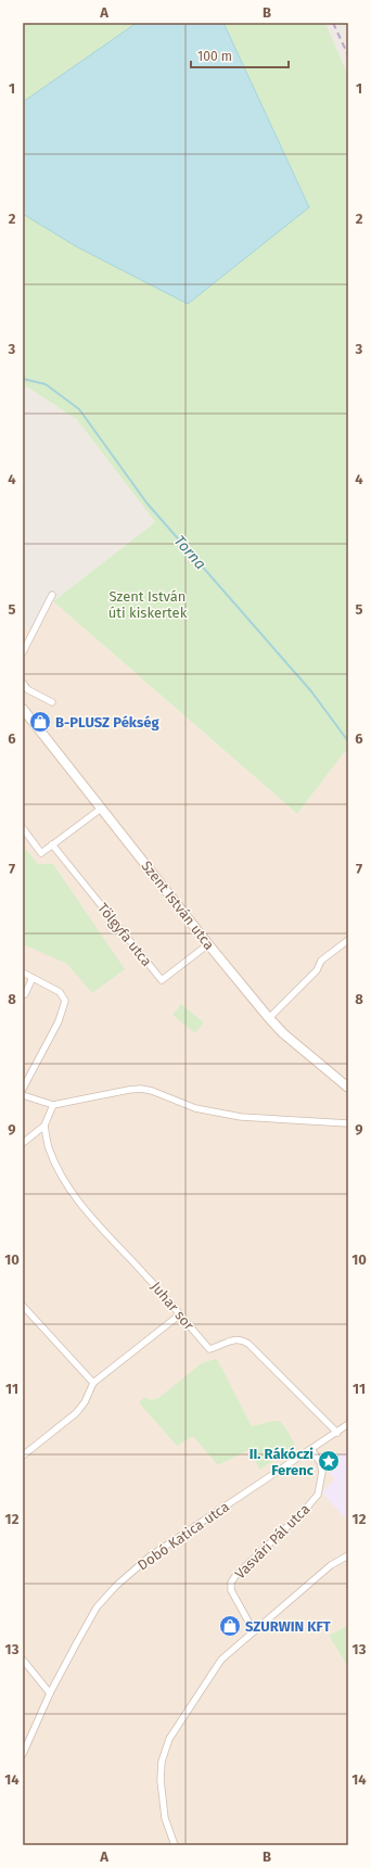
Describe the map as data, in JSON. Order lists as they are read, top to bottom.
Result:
{
  "streets": {
    "main road": ["Szent István utca"],
    "street": [
      "Tölgyfa utca",
      "Juhar sor",
      "Dobó Katica utca",
      "Vasvári Pál utca"
    ]
  },
  "crossings": [
    ["Szent István utca", "Tölgyfa utca"],
    ["Juhar sor", "Dobó Katica utca"],
    ["Dobó Katica utca", "Vasvári Pál utca"]
  ],
  "water": ["Torna"],
  "parks": ["Szent István úti kiskertek"],
  "places": {
    "shop": ["B-PLUSZ Pékség", "SZURWIN KFT"],
    "place": ["II. Rákóczi Ferenc"]
  },
  "scale_bar": "100 m",
  "grid": {
    "columns": ["A", "B"],
    "rows": [
      "1",
      "2",
      "3",
      "4",
      "5",
      "6",
      "7",
      "8",
      "9",
      "10",
      "11",
      "12",
      "13",
      "14"
    ]
  }
}
